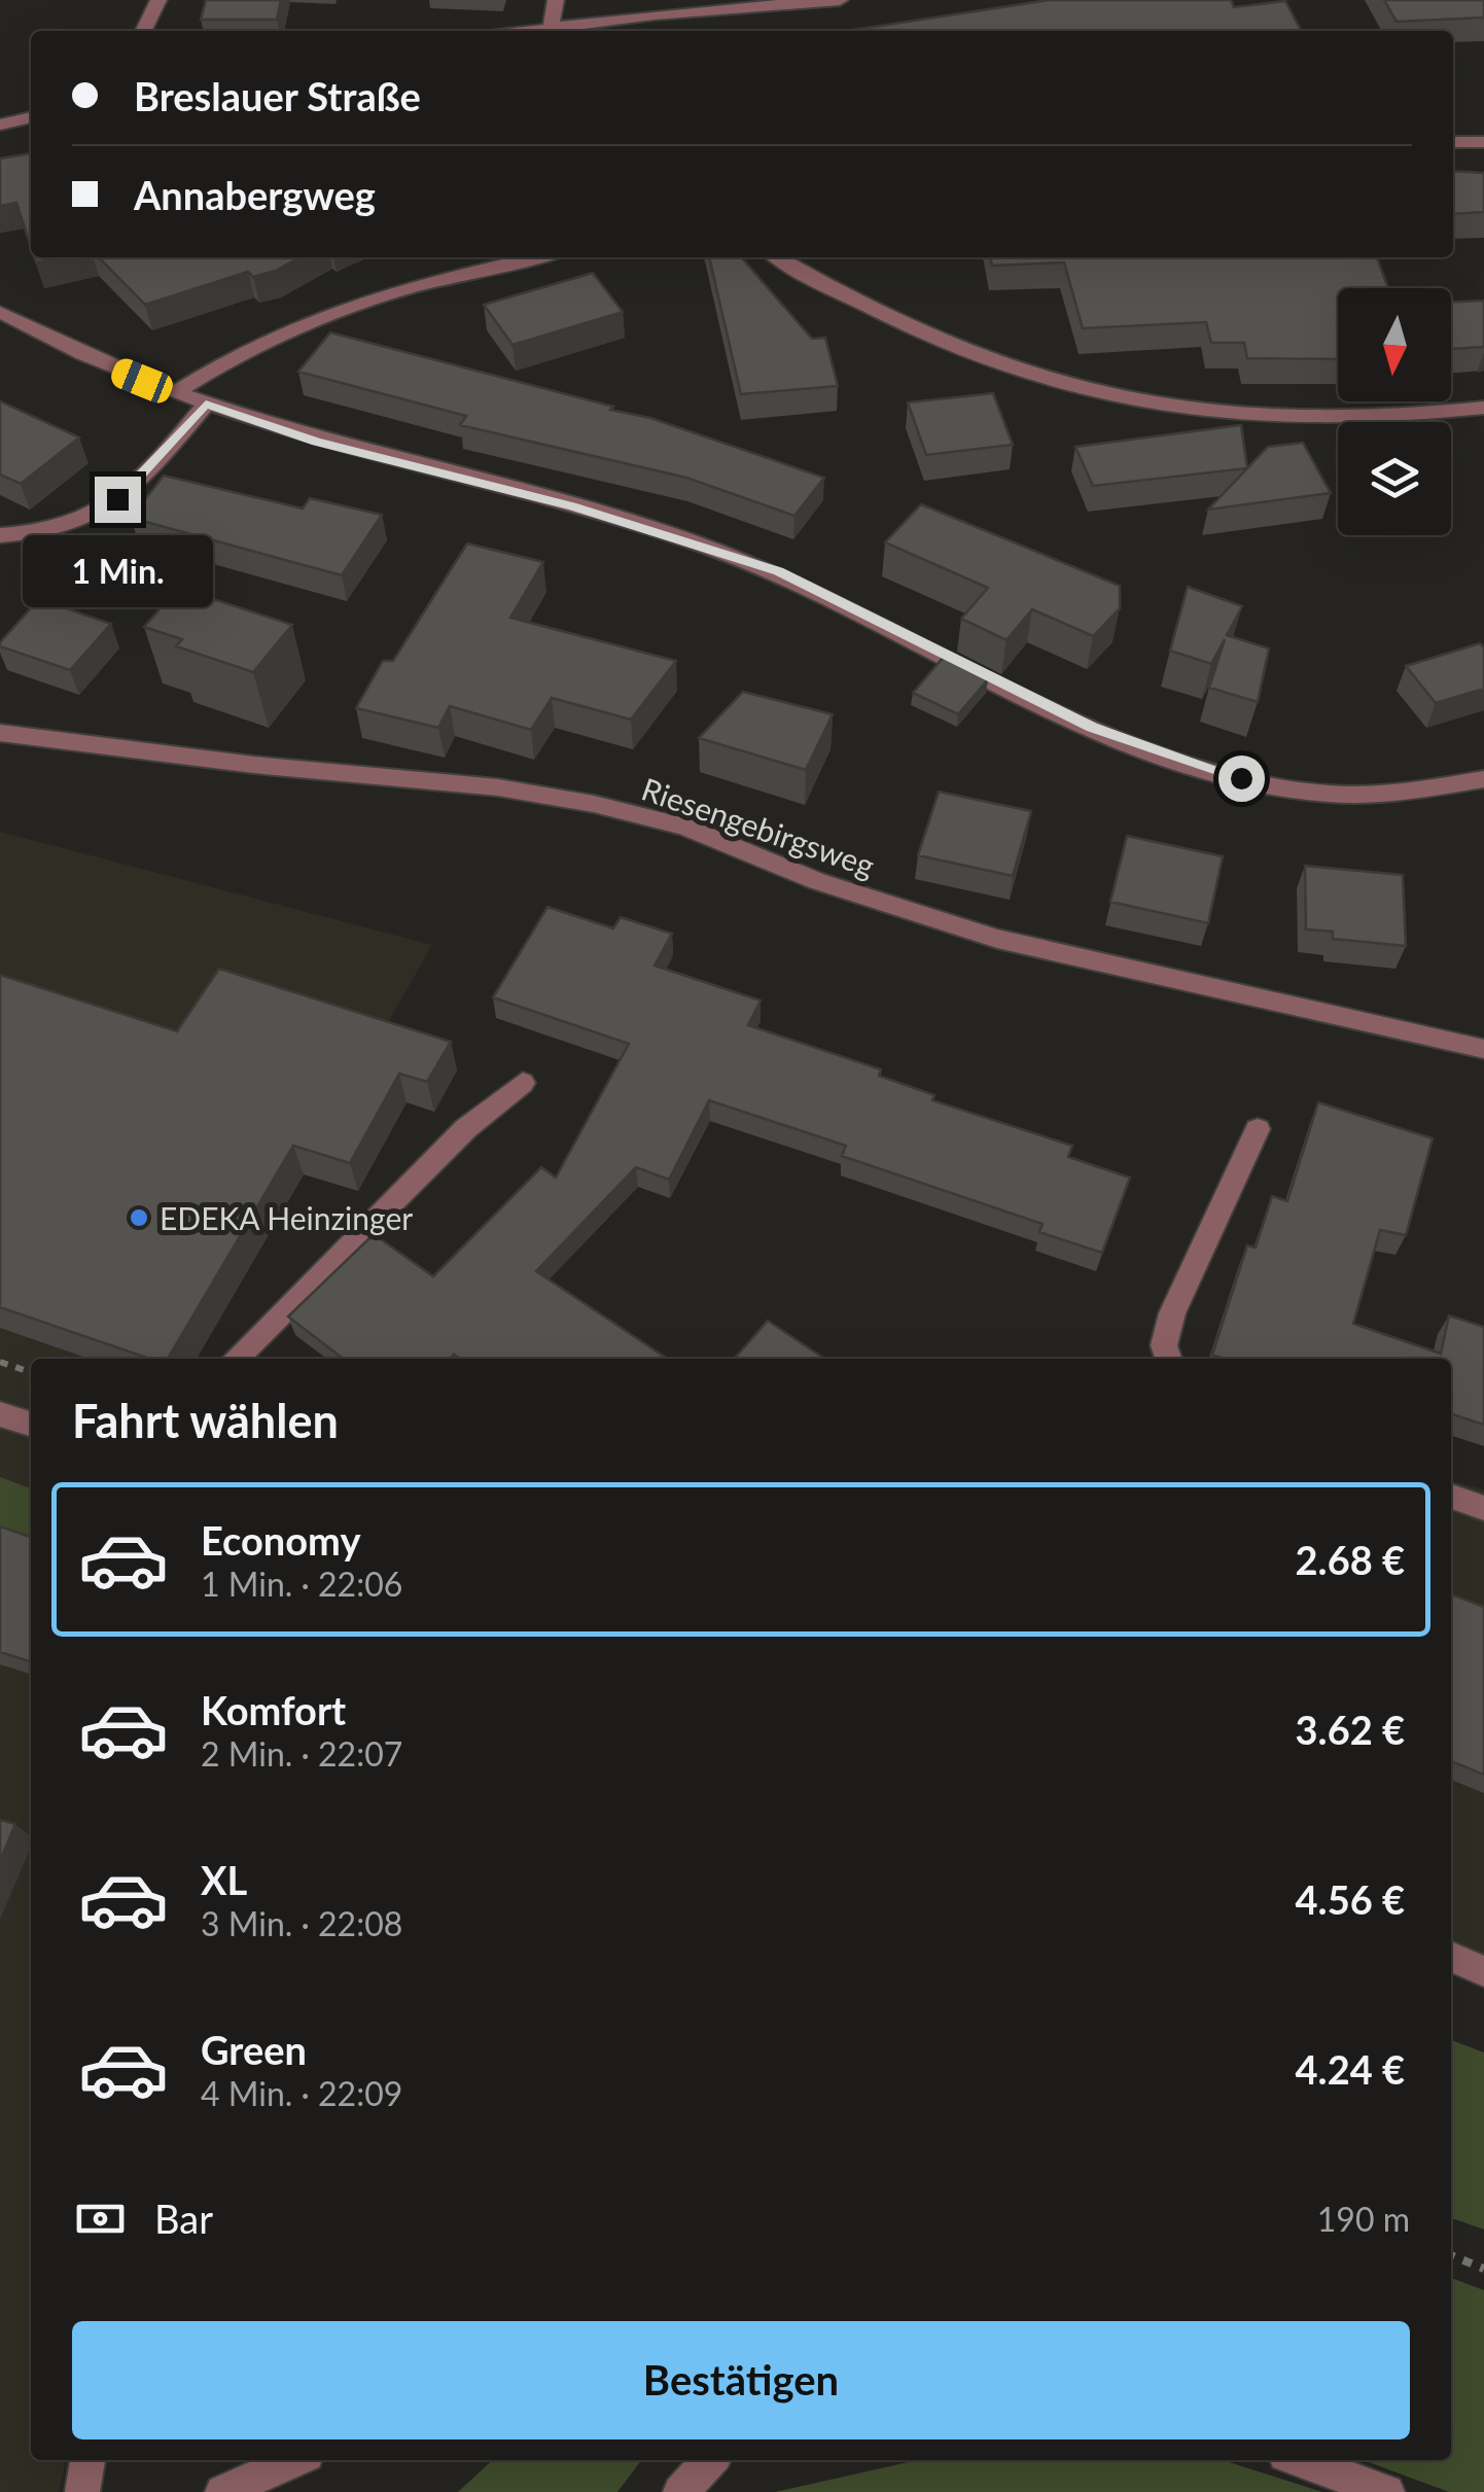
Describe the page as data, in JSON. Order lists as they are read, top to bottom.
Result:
{
  "streets": {
    "street": ["Riesengebirgsweg"]
  },
  "places": ["EDEKA Heinzinger"],
  "north": "bottom",
  "page": {
    "banner": ["Breslauer Straße", "Annabergweg"],
    "bubble": "1 Min.",
    "heading": "Fahrt wählen",
    "list": [
      {
        "name": "Economy",
        "note": "1 Min. · 22:06",
        "value": "2.68 €"
      },
      {
        "name": "Komfort",
        "note": "2 Min. · 22:07",
        "value": "3.62 €"
      },
      {
        "name": "XL",
        "note": "3 Min. · 22:08",
        "value": "4.56 €"
      },
      {
        "name": "Green",
        "note": "4 Min. · 22:09",
        "value": "4.24 €"
      }
    ],
    "pay": ["Bar", "190 m"],
    "buttons": "Bestätigen"
  }
}
